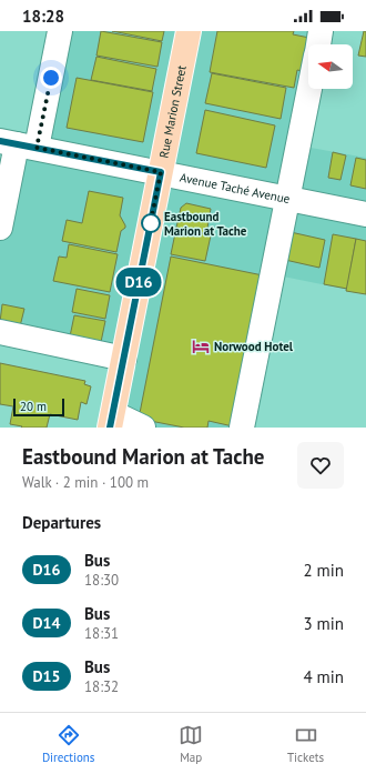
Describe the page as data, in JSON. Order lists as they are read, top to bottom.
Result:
{
  "streets": {
    "main road": ["Rue Marion Street"],
    "street": ["Avenue Taché Avenue"]
  },
  "crossings": [
    ["Rue Marion Street", "Avenue Taché Avenue"]
  ],
  "places": {
    "other": ["Eastbound Marion at Tache"],
    "hotel": ["Norwood Hotel"]
  },
  "lines": ["bus line D16"],
  "scale_bar": "20 m",
  "north": "left",
  "page": {
    "status": "18:28",
    "on_map": "D16",
    "scale": "20 m",
    "heading": [
      ["Eastbound Marion at Tache", "Walk · 2 min · 100 m"],
      "Departures"
    ],
    "list": [
      {
        "mark": "D16",
        "name": "Bus",
        "note": "18:30",
        "value": "2 min"
      },
      {
        "mark": "D14",
        "name": "Bus",
        "note": "18:31",
        "value": "3 min"
      },
      {
        "mark": "D15",
        "name": "Bus",
        "note": "18:32",
        "value": "4 min"
      }
    ],
    "tabs": ["Directions", "Map", "Tickets"]
  }
}
